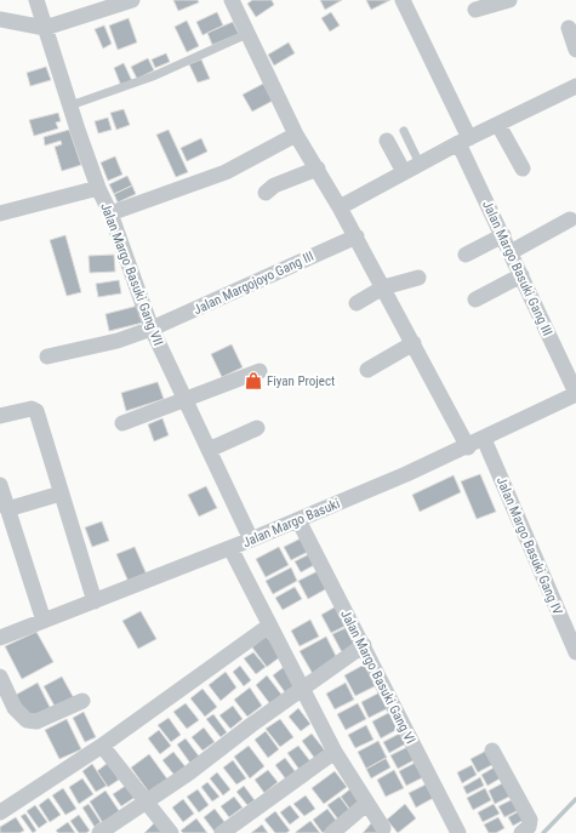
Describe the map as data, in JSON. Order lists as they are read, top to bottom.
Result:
{
  "streets": {
    "street": [
      "Jalan Margo Basuki Gang III",
      "Jalan Margo Basuki Gang VII",
      "Jalan Margojoyo Gang III",
      "Jalan Margo Basuki",
      "Jalan Margo Basuki Gang IV",
      "Jalan Margo Basuki Gang VI"
    ]
  },
  "crossings": [
    ["Jalan Margo Basuki Gang III", "Jalan Margo Basuki"],
    ["Jalan Margo Basuki Gang VII", "Jalan Margojoyo Gang III"],
    ["Jalan Margo Basuki Gang VII", "Jalan Margo Basuki"],
    ["Jalan Margo Basuki", "Jalan Margo Basuki Gang IV"],
    ["Jalan Margo Basuki", "Jalan Margo Basuki Gang VI"]
  ],
  "places": {
    "shop": ["Fiyan Project"]
  }
}
